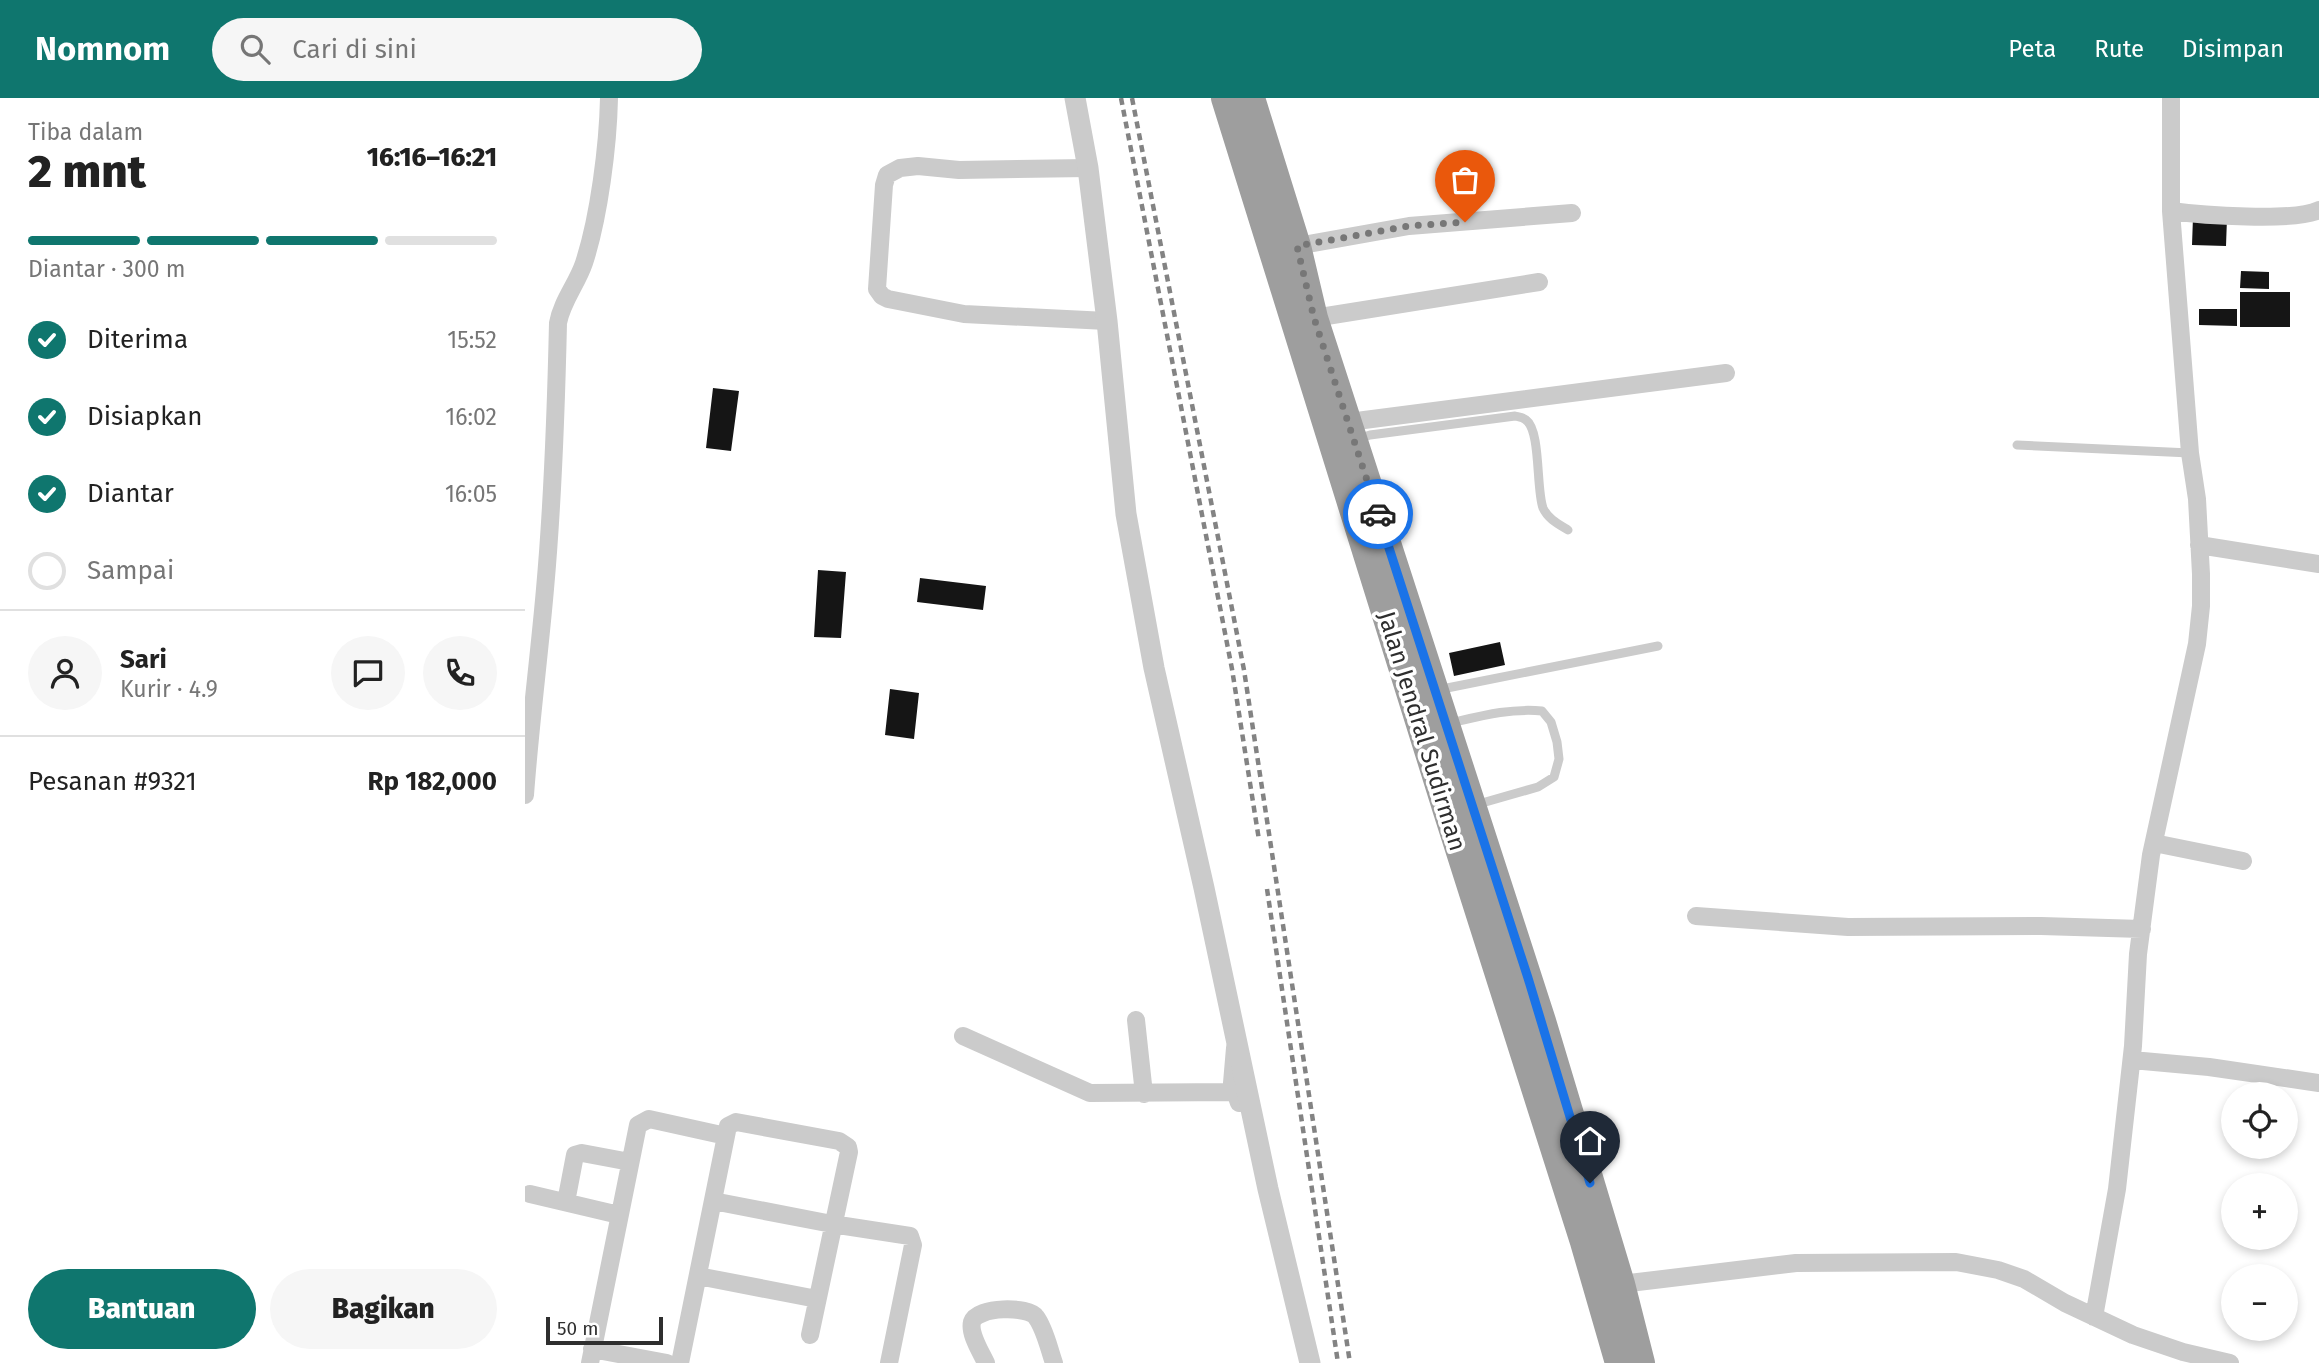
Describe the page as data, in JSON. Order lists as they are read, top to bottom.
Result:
{
  "streets": {
    "highway": ["Jalan Jendral Sudirman"]
  },
  "scale_bar": "50 m",
  "page": {
    "header": "Nomnom",
    "search": "Cari di sini",
    "nav": ["Peta", "Rute", "Disimpan"],
    "heading": ["2 mnt", "Tiba dalam", "16:16–16:21"],
    "panel": [
      "Sari",
      "Kurir · 4.9",
      "Pesanan #9321",
      "Rp 182,000"
    ],
    "bar": "Diantar · 300 m",
    "list": [
      ["Diterima", "15:52"],
      ["Disiapkan", "16:02"],
      ["Diantar", "16:05"],
      "Sampai"
    ],
    "map_buttons": ["+", "−"],
    "buttons": ["Bantuan", "Bagikan"],
    "scale": "50 m"
  }
}
